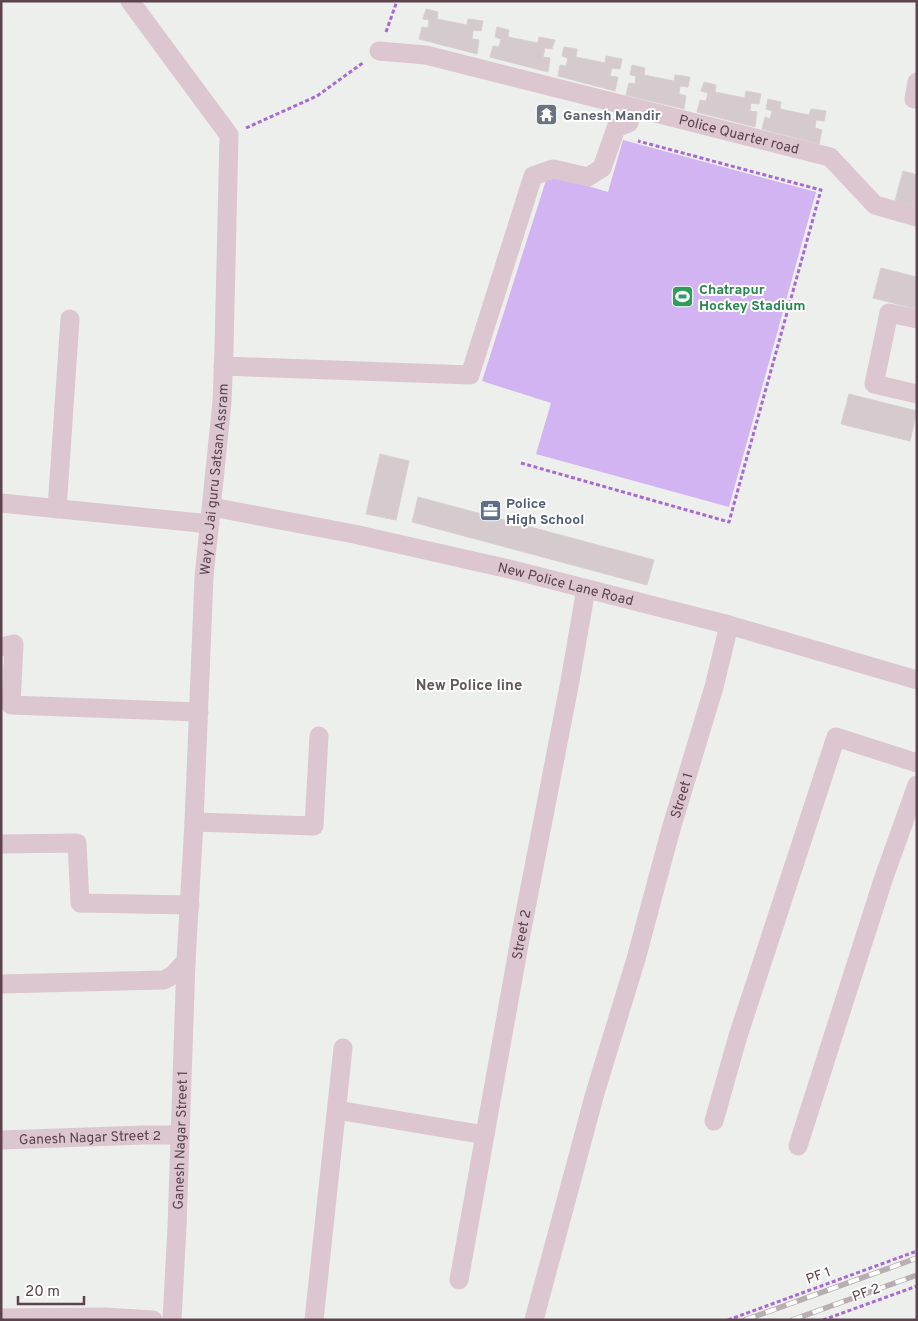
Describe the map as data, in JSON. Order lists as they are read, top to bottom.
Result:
{
  "streets": {
    "street": [
      "Police Quarter road",
      "Way to Jai guru Satsan Assram",
      "New Police Lane Road",
      "Street 1",
      "Street 2",
      "Ganesh Nagar Street 2",
      "Ganesh Nagar Street 1"
    ],
    "path": ["PF 1", "PF 2"]
  },
  "crossings": [
    ["Way to Jai guru Satsan Assram", "New Police Lane Road"],
    ["Way to Jai guru Satsan Assram", "Ganesh Nagar Street 1"],
    ["New Police Lane Road", "Street 1"],
    ["New Police Lane Road", "Street 2"],
    ["Ganesh Nagar Street 2", "Ganesh Nagar Street 1"]
  ],
  "districts": ["New Police line"],
  "places": {
    "temple": ["Ganesh Mandir"],
    "sports": ["Chatrapur Hockey Stadium"],
    "office": ["Police High School"]
  },
  "scale_bar": "20 m"
}
